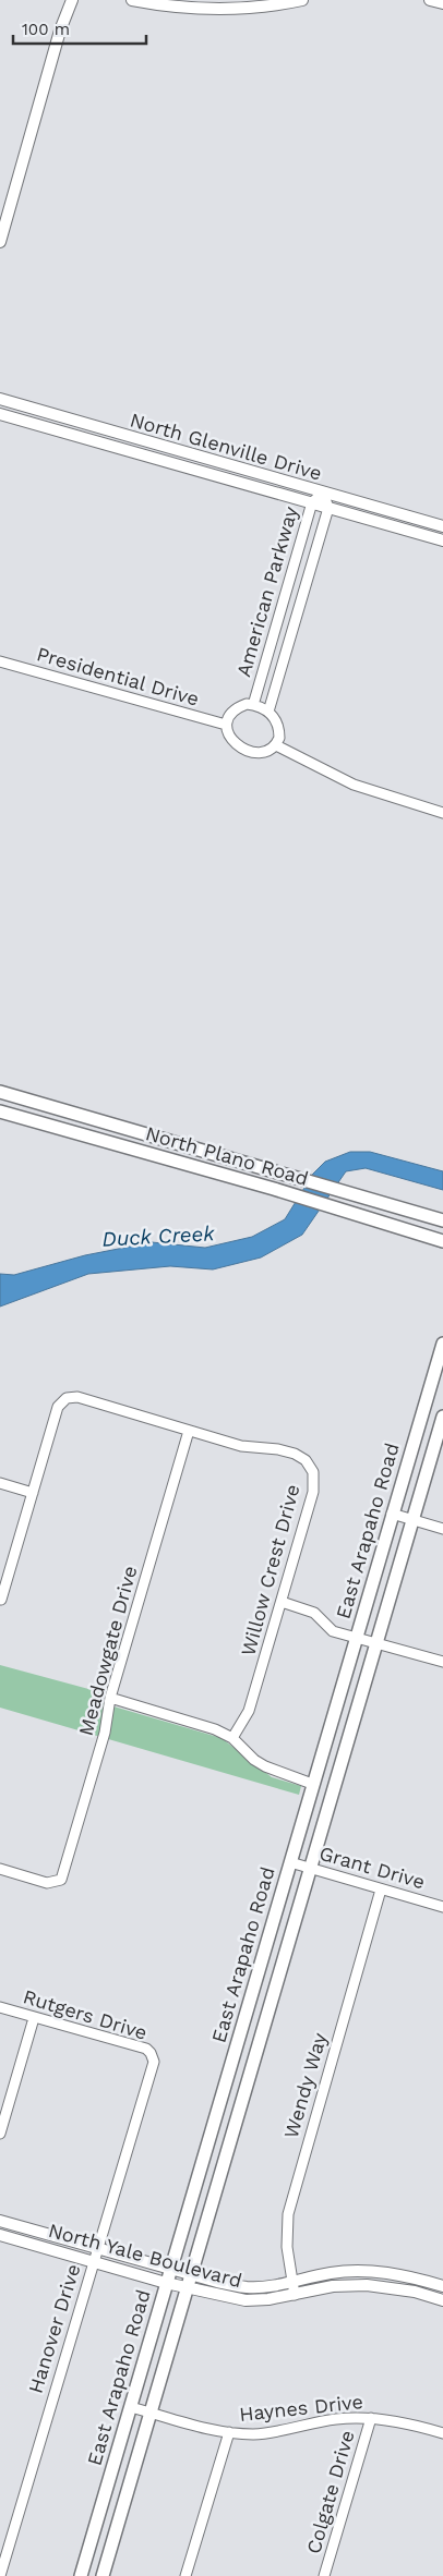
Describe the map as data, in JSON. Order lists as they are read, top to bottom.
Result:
{
  "streets": {
    "main road": ["North Plano Road", "East Arapaho Road"],
    "street": [
      "North Glenville Drive",
      "American Parkway",
      "Presidential Drive",
      "Willow Crest Drive",
      "Meadowgate Drive",
      "Grant Drive",
      "Rutgers Drive",
      "Wendy Way",
      "North Yale Boulevard",
      "Hanover Drive",
      "Haynes Drive",
      "Colgate Drive"
    ]
  },
  "crossings": [
    ["North Glenville Drive", "American Parkway"],
    ["American Parkway", "Presidential Drive"],
    ["East Arapaho Road", "Grant Drive"],
    ["East Arapaho Road", "North Yale Boulevard"],
    ["East Arapaho Road", "Haynes Drive"],
    ["Willow Crest Drive", "Meadowgate Drive"],
    ["Grant Drive", "Wendy Way"],
    ["Rutgers Drive", "Hanover Drive"],
    ["Wendy Way", "North Yale Boulevard"],
    ["North Yale Boulevard", "Hanover Drive"],
    ["Haynes Drive", "Colgate Drive"]
  ],
  "water": ["Duck Creek"],
  "scale_bar": "100 m"
}
